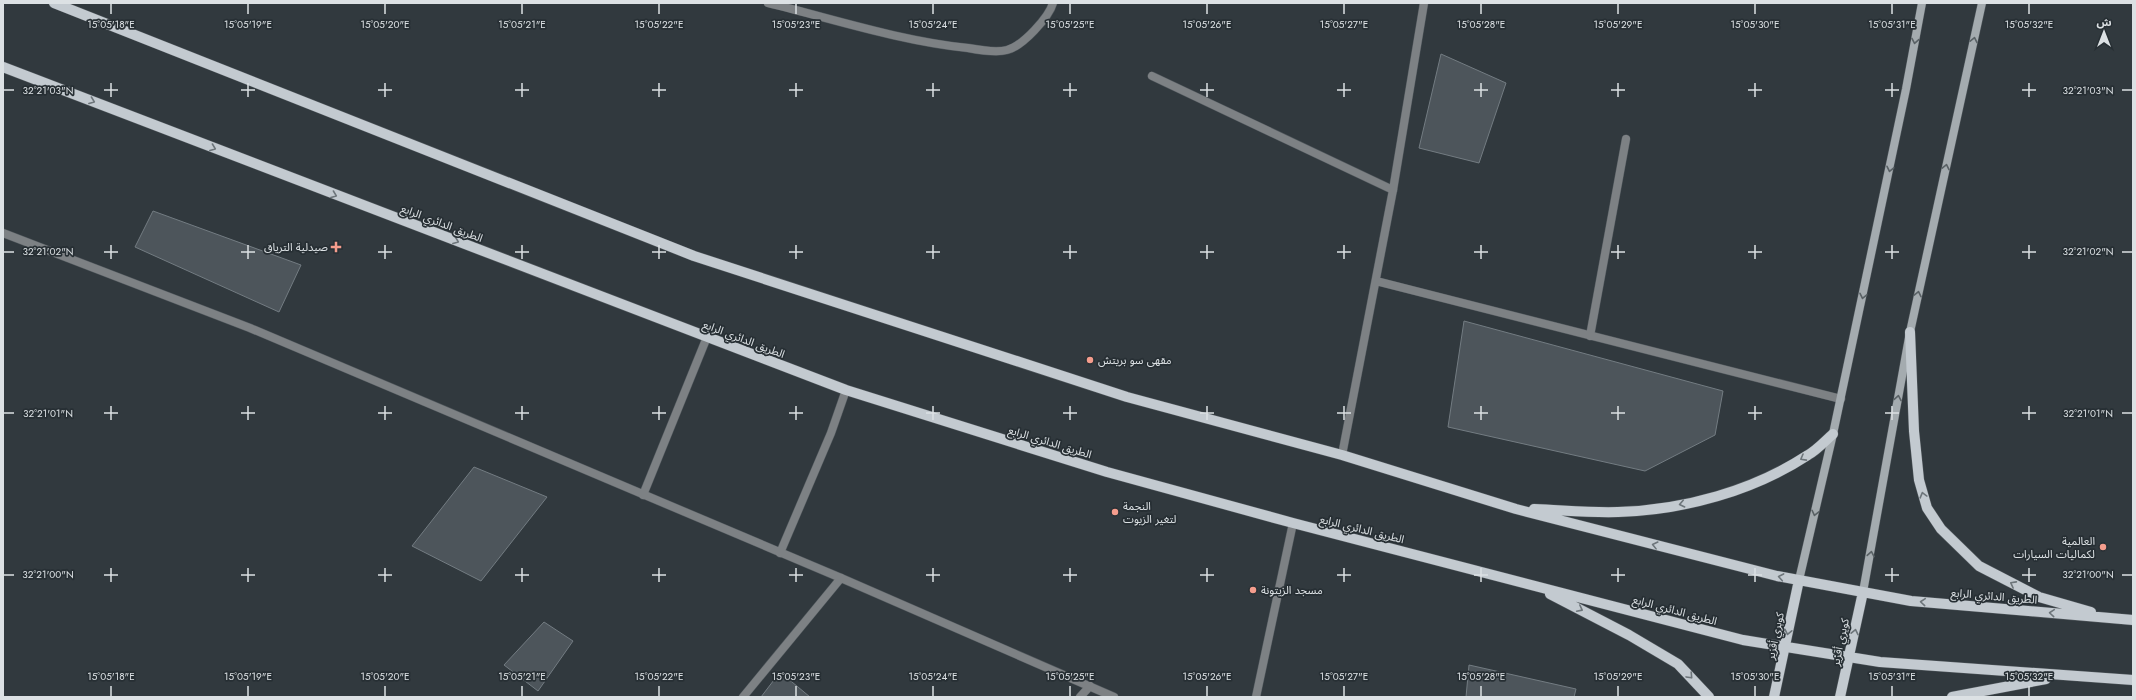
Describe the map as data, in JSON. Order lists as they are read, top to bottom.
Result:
{
  "streets": {
    "main road": ["الطريق الدائري الرابع", "كوبري أقزير", "كويري أقزير"]
  },
  "crossings": [
    ["الطريق الدائري الرابع", "كوبري أقزير"],
    ["الطريق الدائري الرابع", "كويري أقزير"]
  ],
  "one_way": ["كوبري أقزير", "كويري أقزير"],
  "places": {
    "health": ["صيدلية الترياق"],
    "other": [
      "مقهى سو بريتش",
      "النجمة لتغير الزيوت",
      "العالمية لكماليات السيارات",
      "مسجد الزيتونة"
    ]
  },
  "north": "top",
  "coordinates": [
    "15°05'18\"E",
    "15°05'19\"E",
    "15°05'20\"E",
    "15°05'21\"E",
    "15°05'22\"E",
    "15°05'23\"E",
    "15°05'24\"E",
    "15°05'25\"E",
    "15°05'26\"E",
    "15°05'27\"E",
    "15°05'28\"E",
    "15°05'29\"E",
    "15°05'30\"E",
    "15°05'31\"E",
    "15°05'32\"E",
    "32°21'03\"N",
    "32°21'02\"N",
    "32°21'01\"N",
    "32°21'00\"N"
  ]
}
